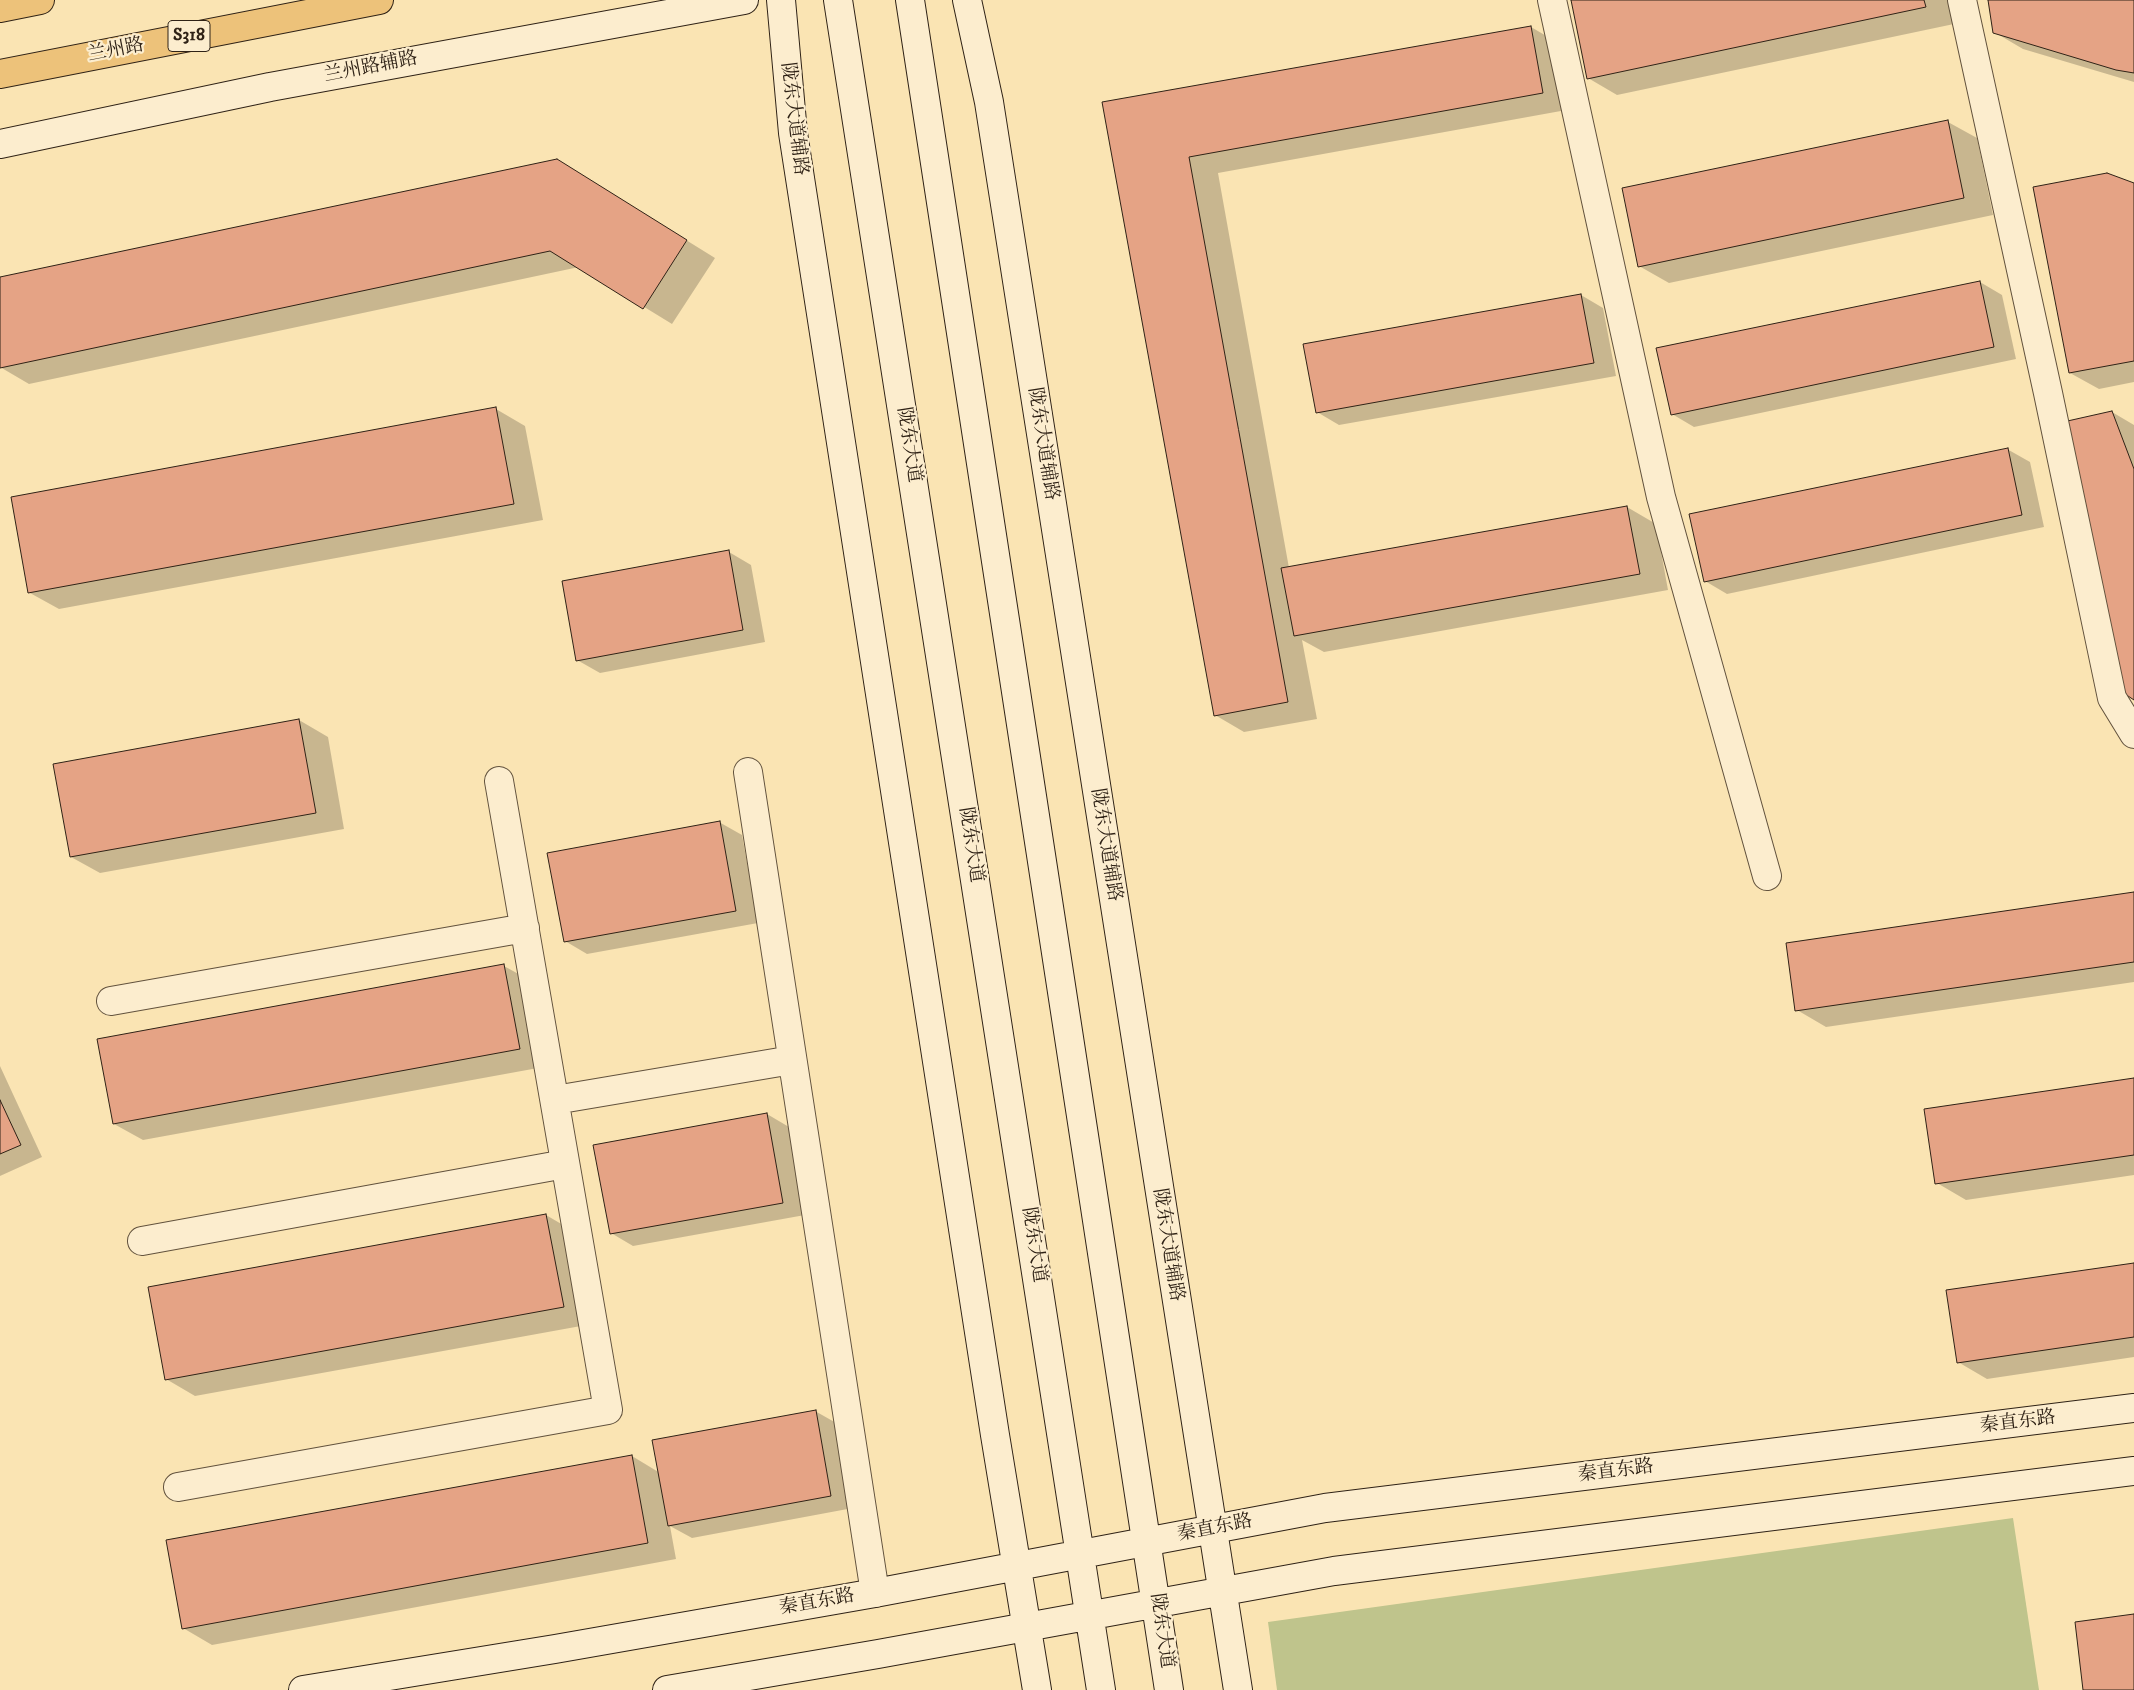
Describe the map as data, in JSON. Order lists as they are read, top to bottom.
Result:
{
  "streets": {
    "main road": ["S318", "兰州路"],
    "street": [
      "兰州路辅路",
      "陇东大道辅路",
      "陇东大道",
      "秦直东路"
    ]
  },
  "crossings": [
    ["陇东大道辅路", "秦直东路"],
    ["陇东大道", "秦直东路"]
  ]
}
